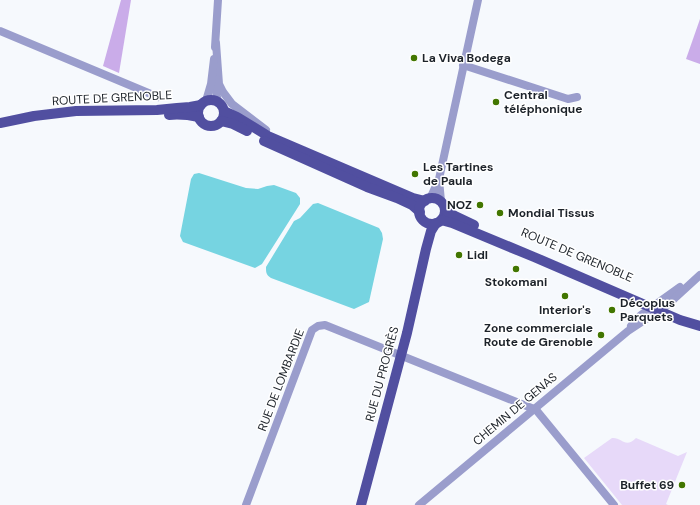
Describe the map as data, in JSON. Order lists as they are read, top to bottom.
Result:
{
  "streets": {
    "main road": ["ROUTE DE GRENOBLE", "RUE DU PROGRÈS"],
    "street": ["RUE DE LOMBARDIE", "CHEMIN DE GENAS"]
  },
  "crossings": [
    ["ROUTE DE GRENOBLE", "RUE DU PROGRÈS"],
    ["ROUTE DE GRENOBLE", "CHEMIN DE GENAS"],
    ["RUE DU PROGRÈS", "RUE DE LOMBARDIE"]
  ],
  "places": [
    "La Viva Bodega",
    "Central téléphonique",
    "Les Tartines de Paula",
    "NOZ",
    "Mondial Tissus",
    "Lidl",
    "Stokomani",
    "Interior's",
    "Décoplus Parquets",
    "Zone commerciale Route de Grenoble",
    "Buffet 69"
  ]
}
